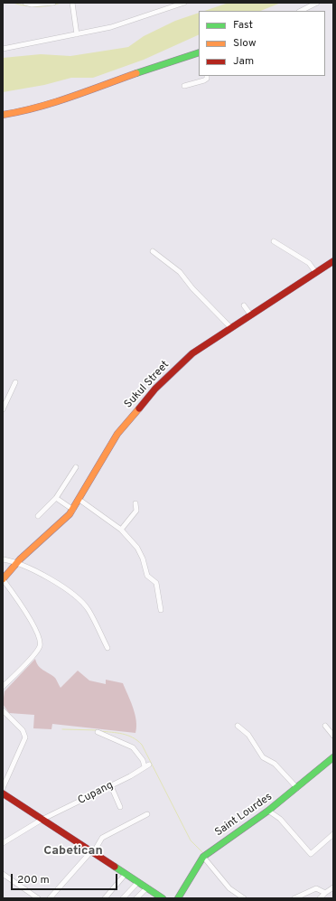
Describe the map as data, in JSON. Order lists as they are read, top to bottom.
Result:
{
  "streets": {
    "street": ["Sukul Street", "Cupang", "Saint Lourdes"]
  },
  "districts": ["Cabetican"],
  "legend": ["Fast", "Slow", "Jam"],
  "scale_bar": "200 m"
}
